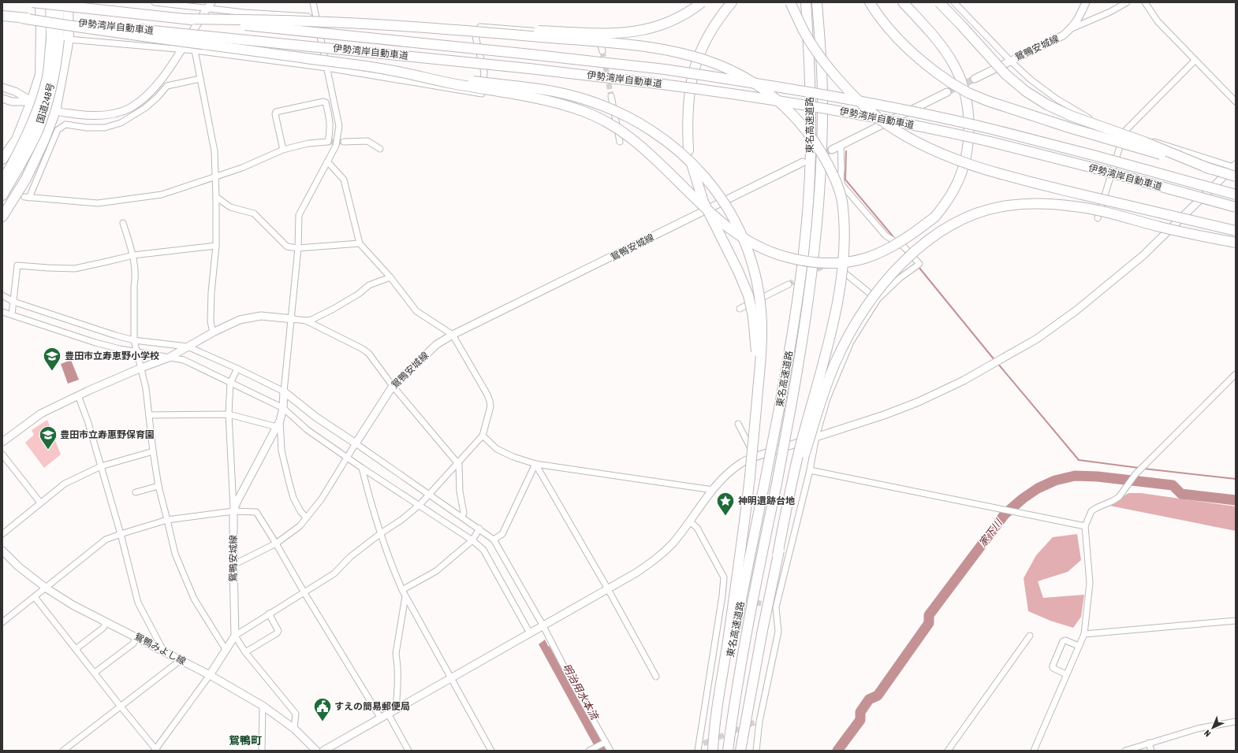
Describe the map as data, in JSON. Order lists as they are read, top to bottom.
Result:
{
  "streets": {
    "highway": ["伊勢湾岸自動車道", "国道248号", "東名高速道路"],
    "street": ["鴛鴨安城線", "鴛鴨みよし線"]
  },
  "districts": ["鴛鴨町"],
  "water": ["家下川", "明治用水本流"],
  "places": {
    "school or university": ["豊田市立寿恵野小学校", "豊田市立寿惠野保育園"],
    "place": ["神明遺跡台地"],
    "public building": ["すえの簡易郵便局"]
  },
  "north": "bottom left"
}
